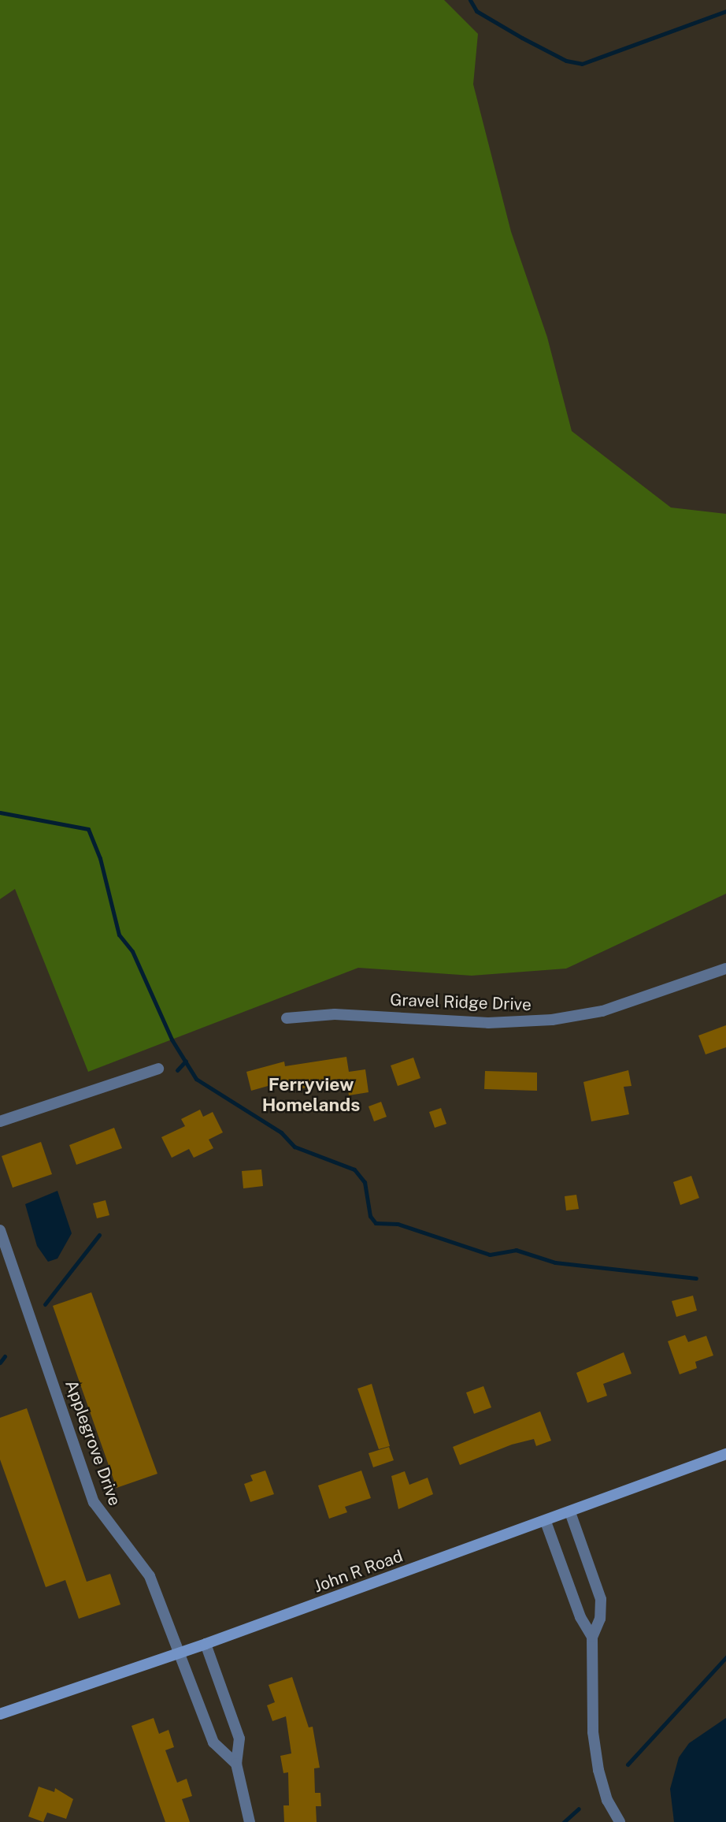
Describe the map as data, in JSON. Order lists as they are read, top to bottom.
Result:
{
  "streets": {
    "main road": ["John R Road"],
    "street": ["Gravel Ridge Drive", "Applegrove Drive"]
  },
  "crossings": [
    ["Applegrove Drive", "John R Road"]
  ],
  "districts": ["Ferryview Homelands"]
}
